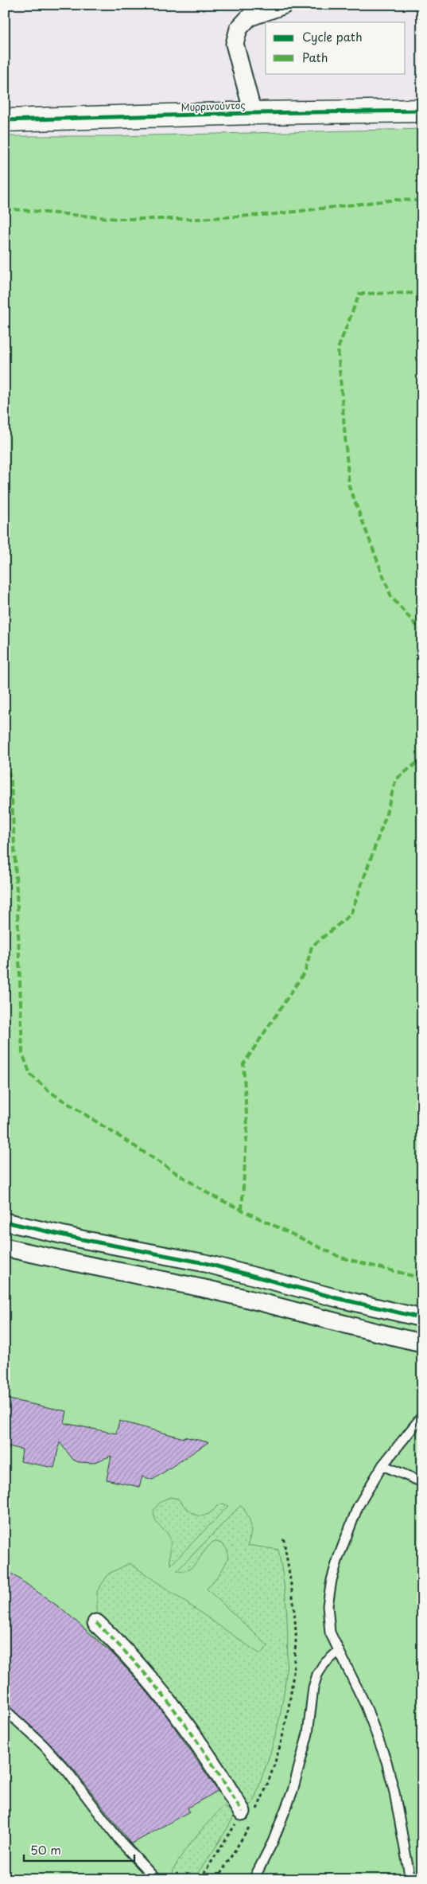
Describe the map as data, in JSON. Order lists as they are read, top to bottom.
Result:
{
  "streets": {
    "street": ["Μυρρινούντος"]
  },
  "legend": ["Cycle path", "Path"],
  "scale_bar": "50 m"
}
